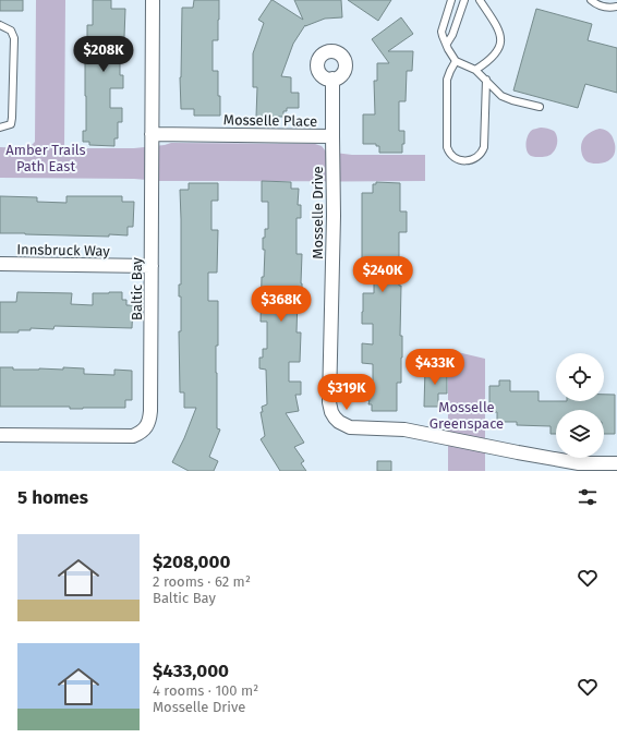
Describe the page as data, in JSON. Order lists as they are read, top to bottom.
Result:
{
  "streets": {
    "street": [
      "Mosselle Place",
      "Mosselle Drive",
      "Innsbruck Way",
      "Baltic Bay"
    ]
  },
  "crossings": [
    ["Mosselle Place", "Mosselle Drive"],
    ["Mosselle Place", "Baltic Bay"],
    ["Innsbruck Way", "Baltic Bay"]
  ],
  "parks": ["Amber Trails Path East", "Mosselle Greenspace"],
  "page": {
    "price": [
      "$208K",
      "$240K",
      "$368K",
      "$433K",
      "$319K"
    ],
    "heading": "5 homes",
    "list": [
      {
        "name": "$208,000",
        "note": "2 rooms · 62 m² · Baltic Bay"
      },
      {
        "name": "$433,000",
        "note": "4 rooms · 100 m² · Mosselle Drive"
      }
    ]
  }
}
